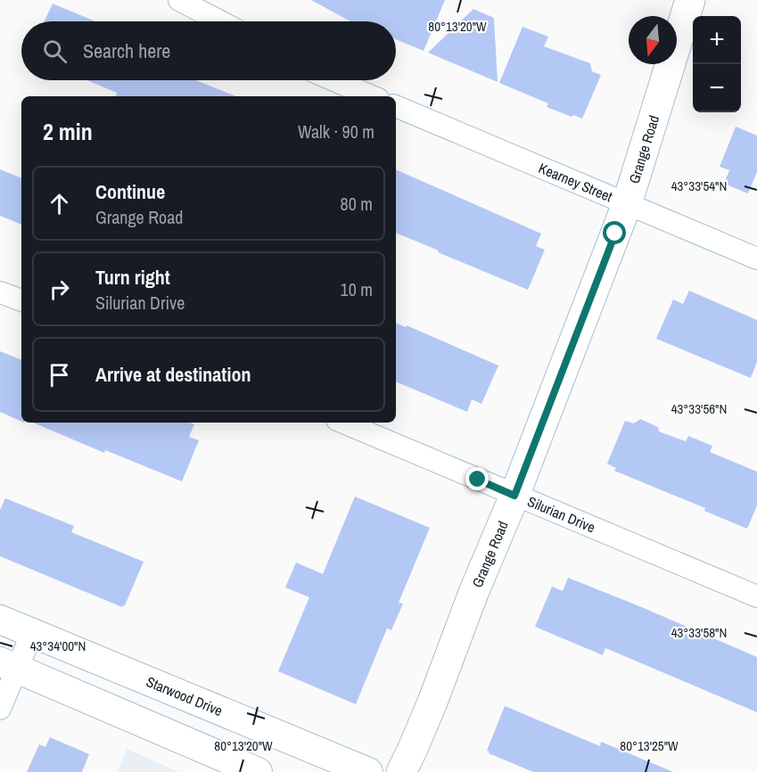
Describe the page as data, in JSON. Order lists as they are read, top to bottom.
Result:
{
  "streets": {
    "main road": ["Grange Road"],
    "street": ["Kearney Street", "Silurian Drive", "Starwood Drive"]
  },
  "crossings": [
    ["Grange Road", "Kearney Street"],
    ["Grange Road", "Silurian Drive"]
  ],
  "north": "bottom",
  "page": {
    "map_buttons": ["+", "−"],
    "search": "Search here",
    "heading": ["2 min", "Walk · 90 m"],
    "list": [
      ["Continue", "Grange Road", "80 m"],
      ["Turn right", "Silurian Drive", "10 m"],
      "Arrive at destination"
    ]
  },
  "coordinates": [
    "80°13'20\"W",
    "43°33'54\"N",
    "43°33'56\"N",
    "43°33'58\"N",
    "43°34'00\"N",
    "80°13'25\"W"
  ]
}
